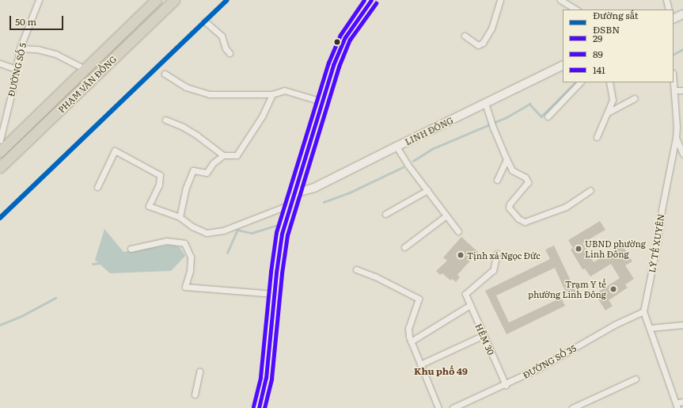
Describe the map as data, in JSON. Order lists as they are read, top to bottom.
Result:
{
  "streets": {
    "highway": ["PHẠM VĂN ĐỒNG"],
    "main road": ["LINH ĐÔNG"],
    "street": [
      "ĐƯỜNG SỐ 5",
      "LÝ TẾ XUYÊN",
      "HẺM 30",
      "ĐƯỜNG SỐ 35"
    ]
  },
  "crossings": [
    ["LÝ TẾ XUYÊN", "ĐƯỜNG SỐ 35"],
    ["HẺM 30", "ĐƯỜNG SỐ 35"]
  ],
  "districts": ["Khu phố 49"],
  "places": ["UBND phường Linh Đông", "Tịnh xá Ngọc Đức", "Trạm Y tế phường Linh Đông"],
  "lines": [
    "rail line ĐSBN",
    "transit line 29",
    "transit line 141",
    "transit line 89"
  ],
  "legend": [
    "Đường sắt ĐSBN",
    "29",
    "89",
    "141"
  ],
  "scale_bar": "50 m"
}
